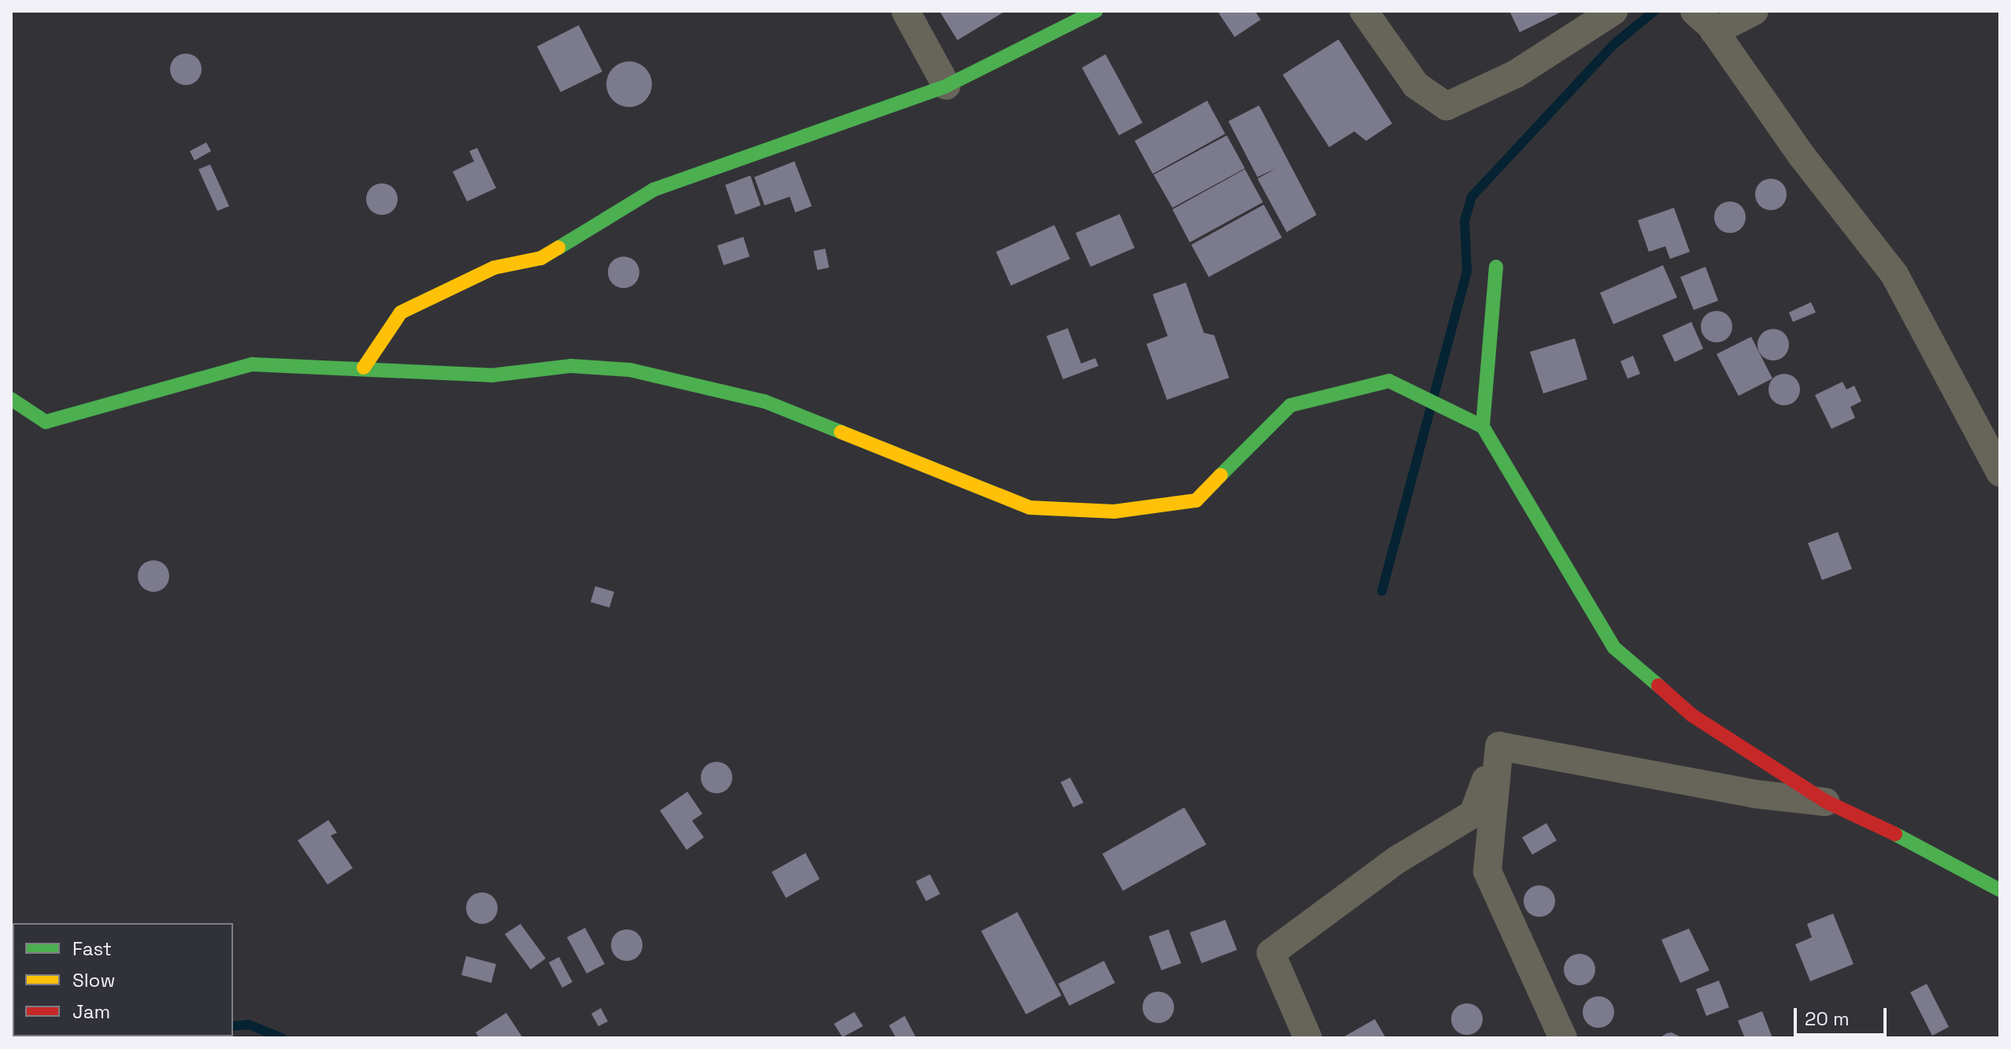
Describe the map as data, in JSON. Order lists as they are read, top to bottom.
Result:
{
  "legend": ["Fast", "Slow", "Jam"],
  "scale_bar": "20 m"
}
